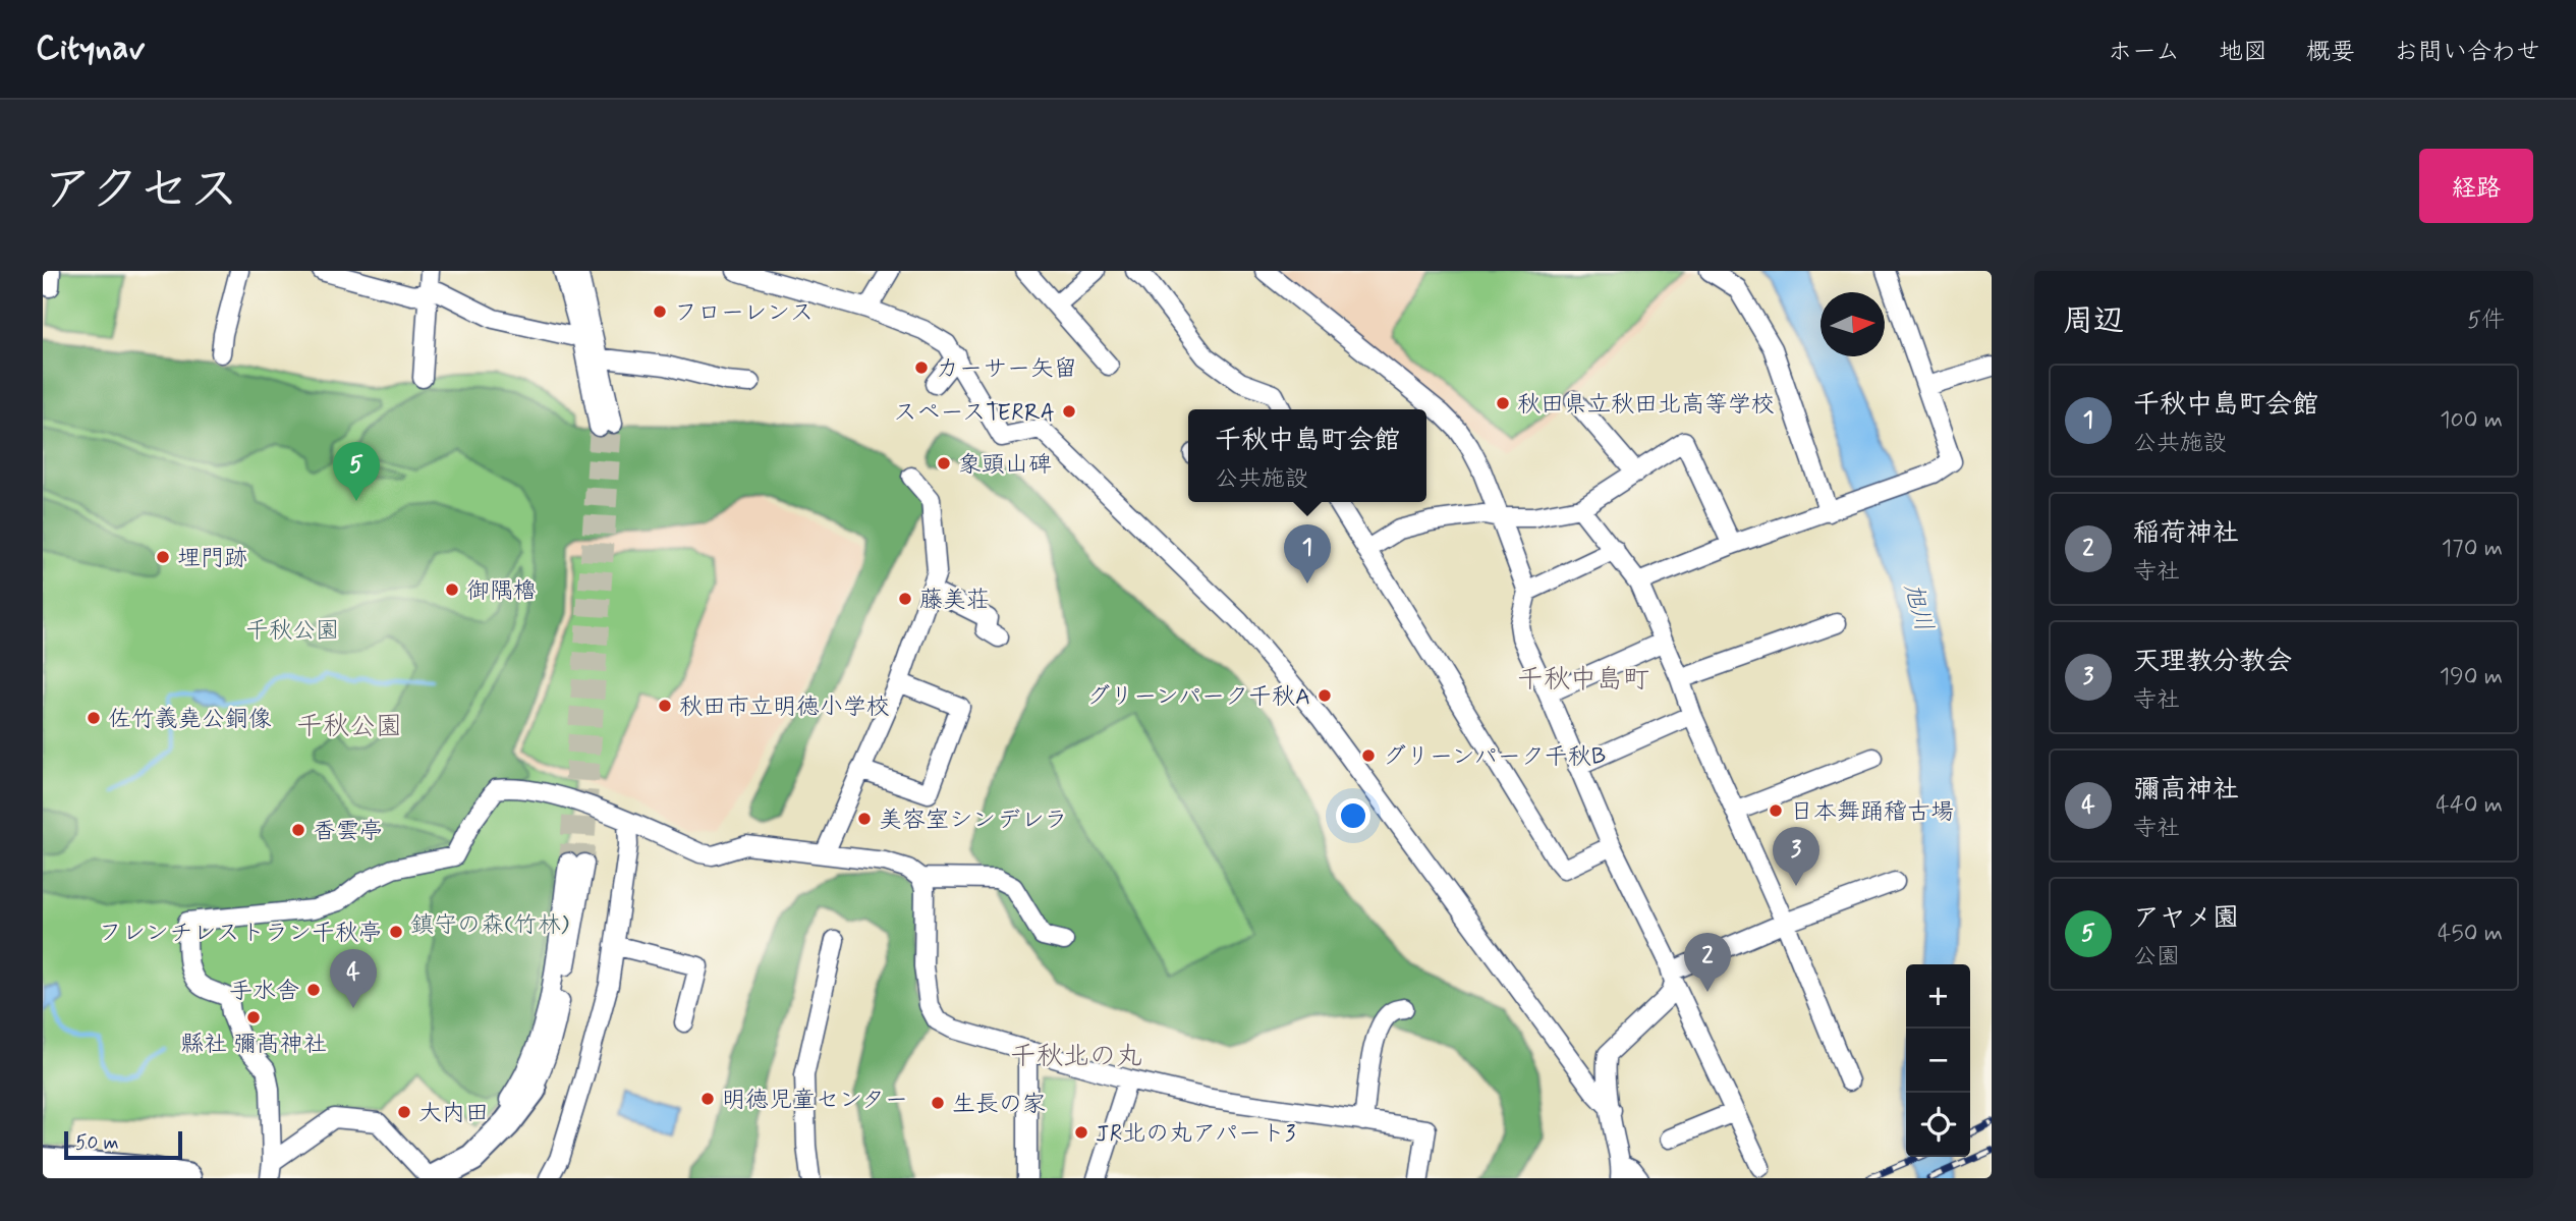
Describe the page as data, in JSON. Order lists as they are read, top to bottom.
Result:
{
  "districts": ["千秋中島町", "千秋公園", "千秋北の丸"],
  "water": ["旭川"],
  "parks": ["千秋公園", "鎮守の森(竹林)"],
  "places": [
    "フローレンス",
    "カーサー矢留",
    "秋田県立秋田北高等学校",
    "スペースTERRA",
    "象頭山碑",
    "埋門跡",
    "御隅櫓",
    "藤美荘",
    "グリーンパーク千秋A",
    "秋田市立明徳小学校",
    "佐竹義堯公銅像",
    "グリーンパーク千秋B",
    "日本舞踊稽古場",
    "美容室シンデレラ",
    "香雲亭",
    "フレンチレストラン千秋亭",
    "手水舎",
    "縣社 彌髙神社",
    "明徳児童センター",
    "生長の家",
    "大内田",
    "JR北の丸アパート3"
  ],
  "scale_bar": "50 m",
  "north": "right",
  "page": {
    "header": "Citynav",
    "nav": [
      "ホーム",
      "地図",
      "概要",
      "お問い合わせ"
    ],
    "title": "アクセス",
    "buttons": "経路",
    "heading": ["周辺", "5件"],
    "list": [
      {
        "mark": "1",
        "name": "千秋中島町会館",
        "note": "公共施設",
        "value": "100 m"
      },
      {
        "mark": "2",
        "name": "稲荷神社",
        "note": "寺社",
        "value": "170 m"
      },
      {
        "mark": "3",
        "name": "天理教分教会",
        "note": "寺社",
        "value": "190 m"
      },
      {
        "mark": "4",
        "name": "彌高神社",
        "note": "寺社",
        "value": "440 m"
      },
      {
        "mark": "5",
        "name": "アヤメ園",
        "note": "公園",
        "value": "450 m"
      }
    ],
    "popup": ["千秋中島町会館", "公共施設"],
    "pins": [
      "5",
      "1",
      "3",
      "2",
      "4"
    ],
    "map_buttons": ["+", "−"],
    "scale": "50 m"
  }
}
